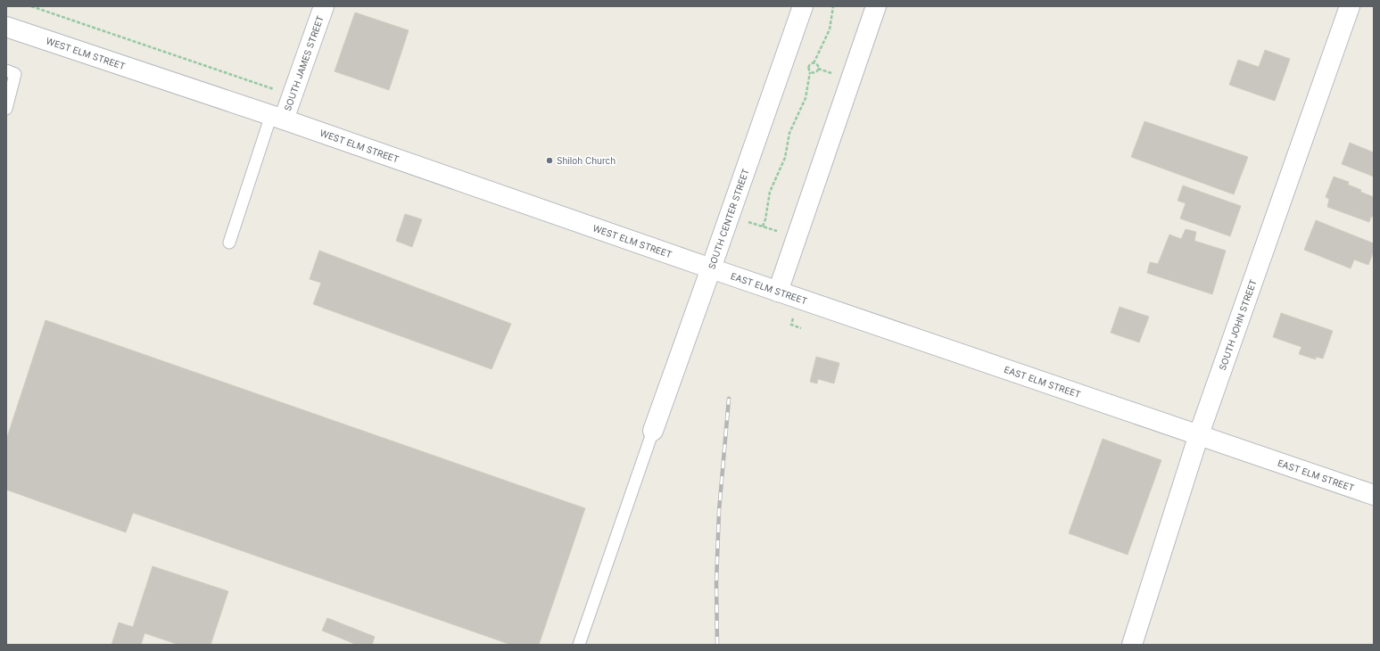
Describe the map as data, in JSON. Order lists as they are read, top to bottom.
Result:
{
  "streets": {
    "street": [
      "WEST ELM STREET",
      "SOUTH JAMES STREET",
      "SOUTH CENTER STREET",
      "EAST ELM STREET",
      "SOUTH JOHN STREET"
    ]
  },
  "crossings": [
    ["WEST ELM STREET", "SOUTH JAMES STREET"],
    ["WEST ELM STREET", "SOUTH CENTER STREET"],
    ["WEST ELM STREET", "EAST ELM STREET"],
    ["SOUTH CENTER STREET", "EAST ELM STREET"],
    ["EAST ELM STREET", "SOUTH JOHN STREET"]
  ],
  "places": ["Shiloh Church"]
}
